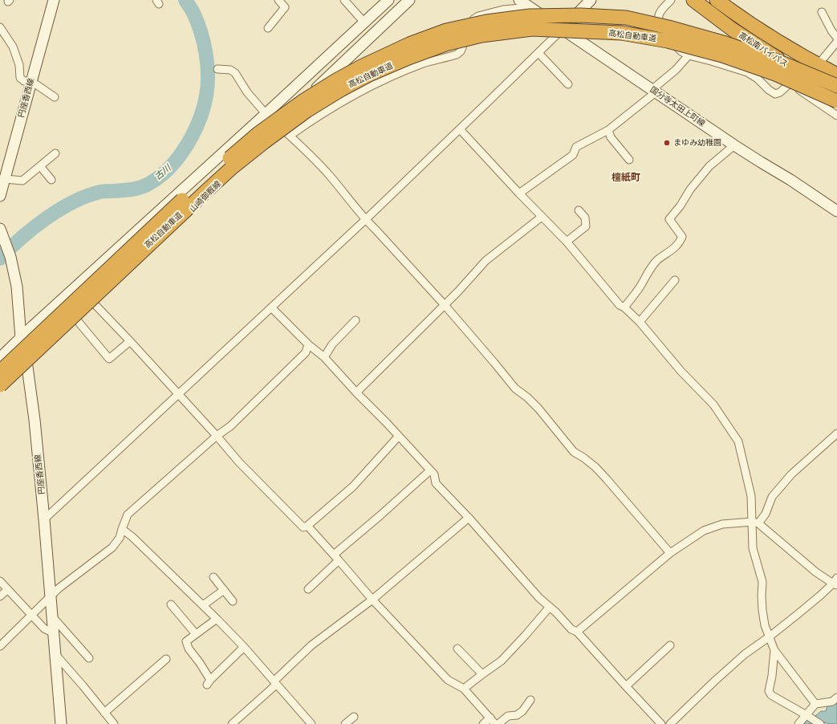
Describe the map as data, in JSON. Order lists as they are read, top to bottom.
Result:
{
  "streets": {
    "highway": ["高松自動車道", "高松南バイパス"],
    "main road": ["円座香西線", "国分寺太田上町線", "山崎御厩線"]
  },
  "crossings": [
    ["円座香西線", "山崎御厩線"]
  ],
  "districts": ["檀紙町"],
  "water": ["古川"],
  "places": ["まゆみ幼稚園"]
}
